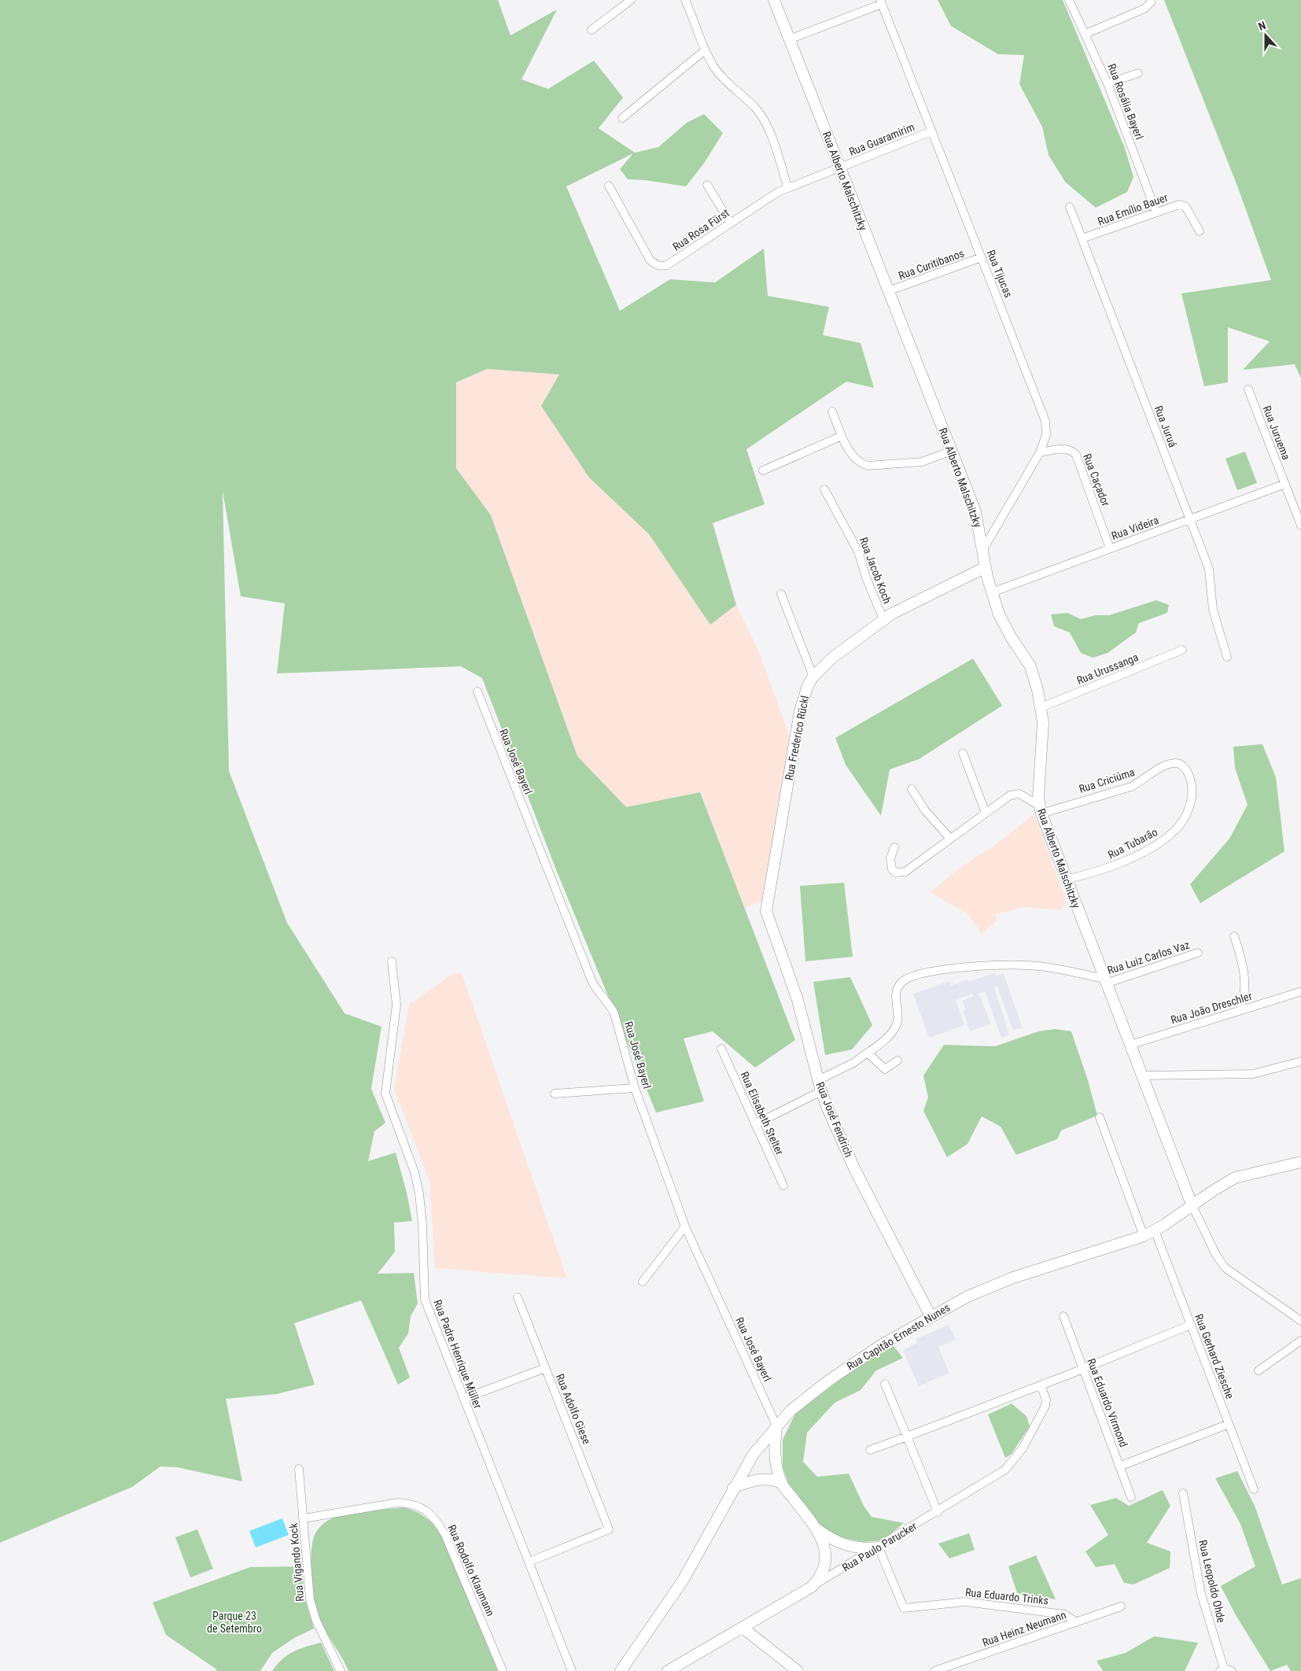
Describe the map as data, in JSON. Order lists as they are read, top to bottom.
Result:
{
  "streets": {
    "street": [
      "Rua Rosália Bayerl",
      "Rua Guaramirim",
      "Rua Alberto Malschitzky",
      "Rua Emílio Bauer",
      "Rua Rosa Fürst",
      "Rua Curitibanos",
      "Rua Tijucas",
      "Rua Juruá",
      "Rua Juruema",
      "Rua Caçador",
      "Rua Videira",
      "Rua Jacob Koch",
      "Rua Urussanga",
      "Rua Frederico Rückl",
      "Rua José Bayerl",
      "Rua Criciúma",
      "Rua Tubarão",
      "Rua Luiz Carlos Vaz",
      "Rua João Dreschler",
      "Rua Elisabeth Stelter",
      "Rua José Fendrich",
      "Rua Capitão Ernesto Nunes",
      "Rua Padre Henrique Müller",
      "Rua Gerhard Ziesche",
      "Rua Eduardo Virmond",
      "Rua Adolfo Giese",
      "Rua Paulo Parucker",
      "Rua Vigando Kock",
      "Rua Rodolfo Klaumann",
      "Rua Leopoldo Ohde",
      "Rua Eduardo Trinks",
      "Rua Heinz Neumann"
    ]
  },
  "crossings": [
    ["Rua Rosália Bayerl", "Rua Emílio Bauer"],
    ["Rua Guaramirim", "Rua Alberto Malschitzky"],
    ["Rua Guaramirim", "Rua Rosa Fürst"],
    ["Rua Guaramirim", "Rua Tijucas"],
    ["Rua Alberto Malschitzky", "Rua Rosa Fürst"],
    ["Rua Alberto Malschitzky", "Rua Curitibanos"],
    ["Rua Alberto Malschitzky", "Rua Tijucas"],
    ["Rua Alberto Malschitzky", "Rua Videira"],
    ["Rua Alberto Malschitzky", "Rua Urussanga"],
    ["Rua Alberto Malschitzky", "Rua Frederico Rückl"],
    ["Rua Alberto Malschitzky", "Rua Criciúma"],
    ["Rua Alberto Malschitzky", "Rua Tubarão"],
    ["Rua Alberto Malschitzky", "Rua Luiz Carlos Vaz"],
    ["Rua Alberto Malschitzky", "Rua João Dreschler"],
    ["Rua Alberto Malschitzky", "Rua Capitão Ernesto Nunes"],
    ["Rua Emílio Bauer", "Rua Juruá"],
    ["Rua Curitibanos", "Rua Tijucas"],
    ["Rua Tijucas", "Rua Caçador"],
    ["Rua Juruá", "Rua Videira"],
    ["Rua Juruema", "Rua Videira"],
    ["Rua Caçador", "Rua Videira"],
    ["Rua Jacob Koch", "Rua Frederico Rückl"],
    ["Rua Frederico Rückl", "Rua José Fendrich"],
    ["Rua José Bayerl", "Rua Capitão Ernesto Nunes"],
    ["Rua Criciúma", "Rua Tubarão"],
    ["Rua José Fendrich", "Rua Capitão Ernesto Nunes"],
    ["Rua Capitão Ernesto Nunes", "Rua Gerhard Ziesche"],
    ["Rua Padre Henrique Müller", "Rua Adolfo Giese"],
    ["Rua Paulo Parucker", "Rua Eduardo Trinks"],
    ["Rua Vigando Kock", "Rua Rodolfo Klaumann"],
    ["Rua Eduardo Trinks", "Rua Heinz Neumann"]
  ],
  "parks": ["Parque 23 de Setembro"],
  "north": "top"
}
